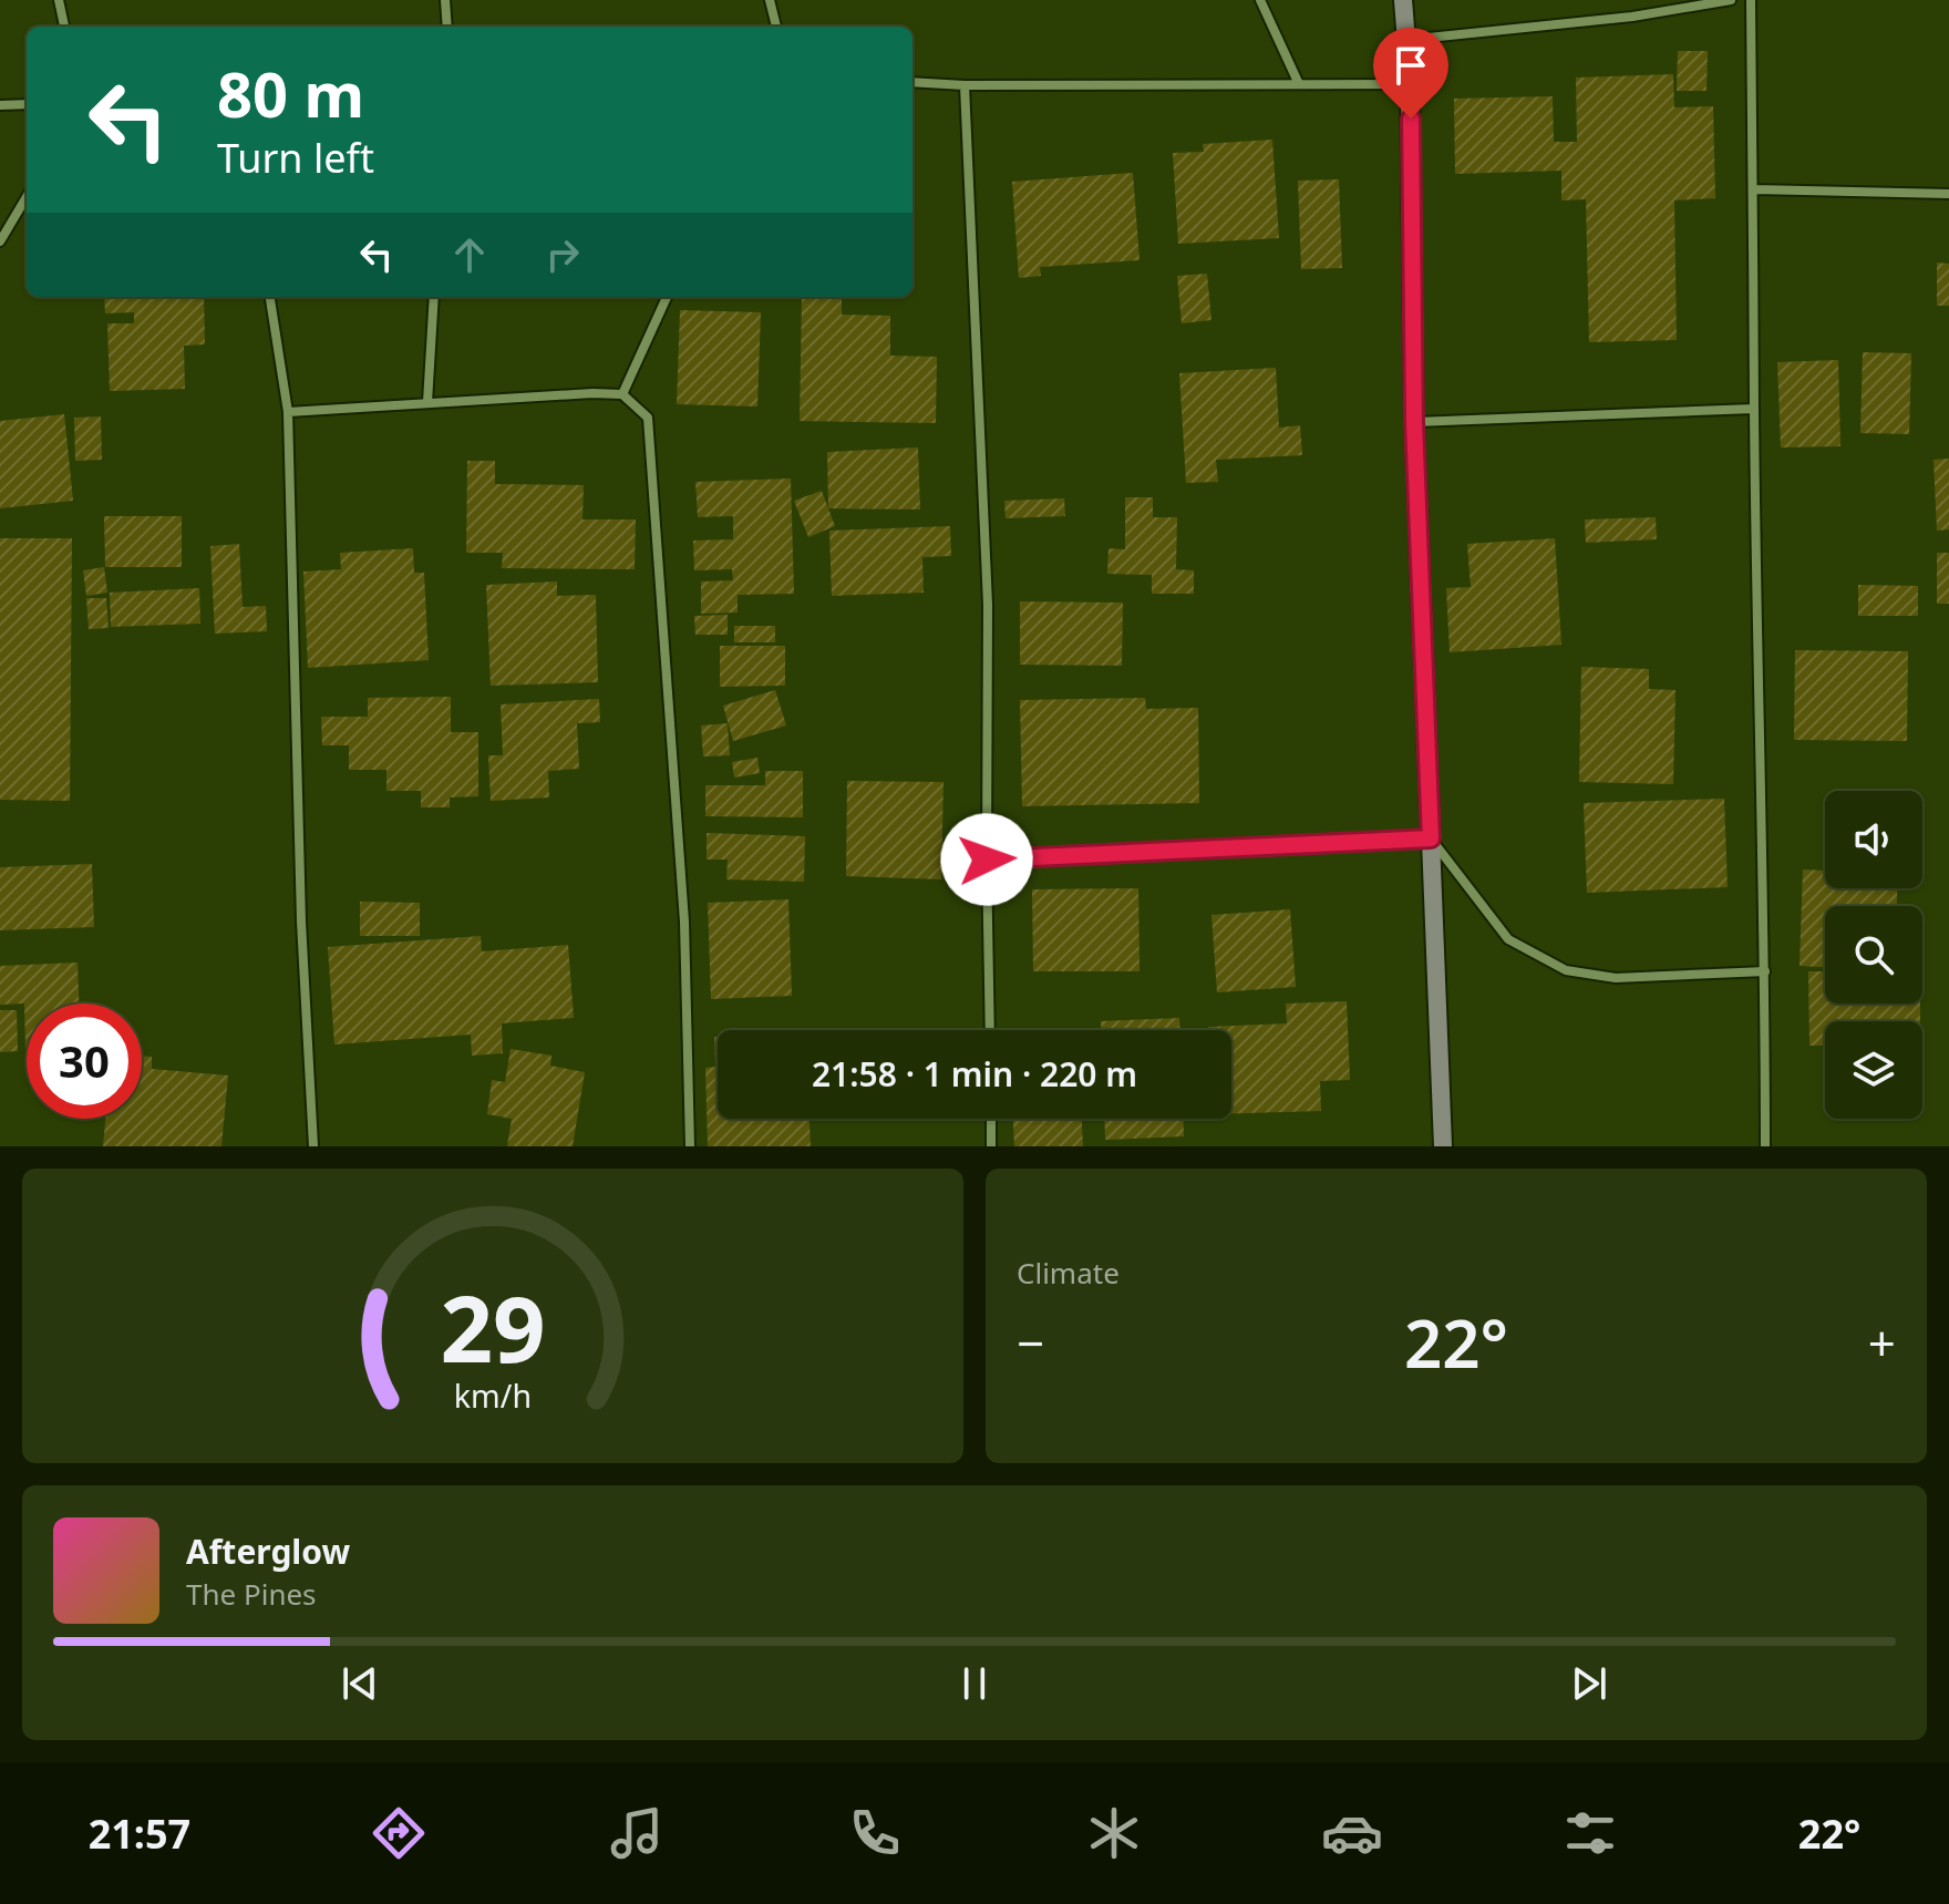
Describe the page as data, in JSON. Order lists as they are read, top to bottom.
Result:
{
  "page": {
    "turn": ["80 m", "Turn left"],
    "limit": "30",
    "trip": "21:58 · 1 min · 220 m",
    "tile": "Climate",
    "heat": ["−", "22°", "+"],
    "song": ["Afterglow", "The Pines"],
    "tabs": ["21:57", "22°"],
    "gauge": ["29", "km/h"]
  }
}
